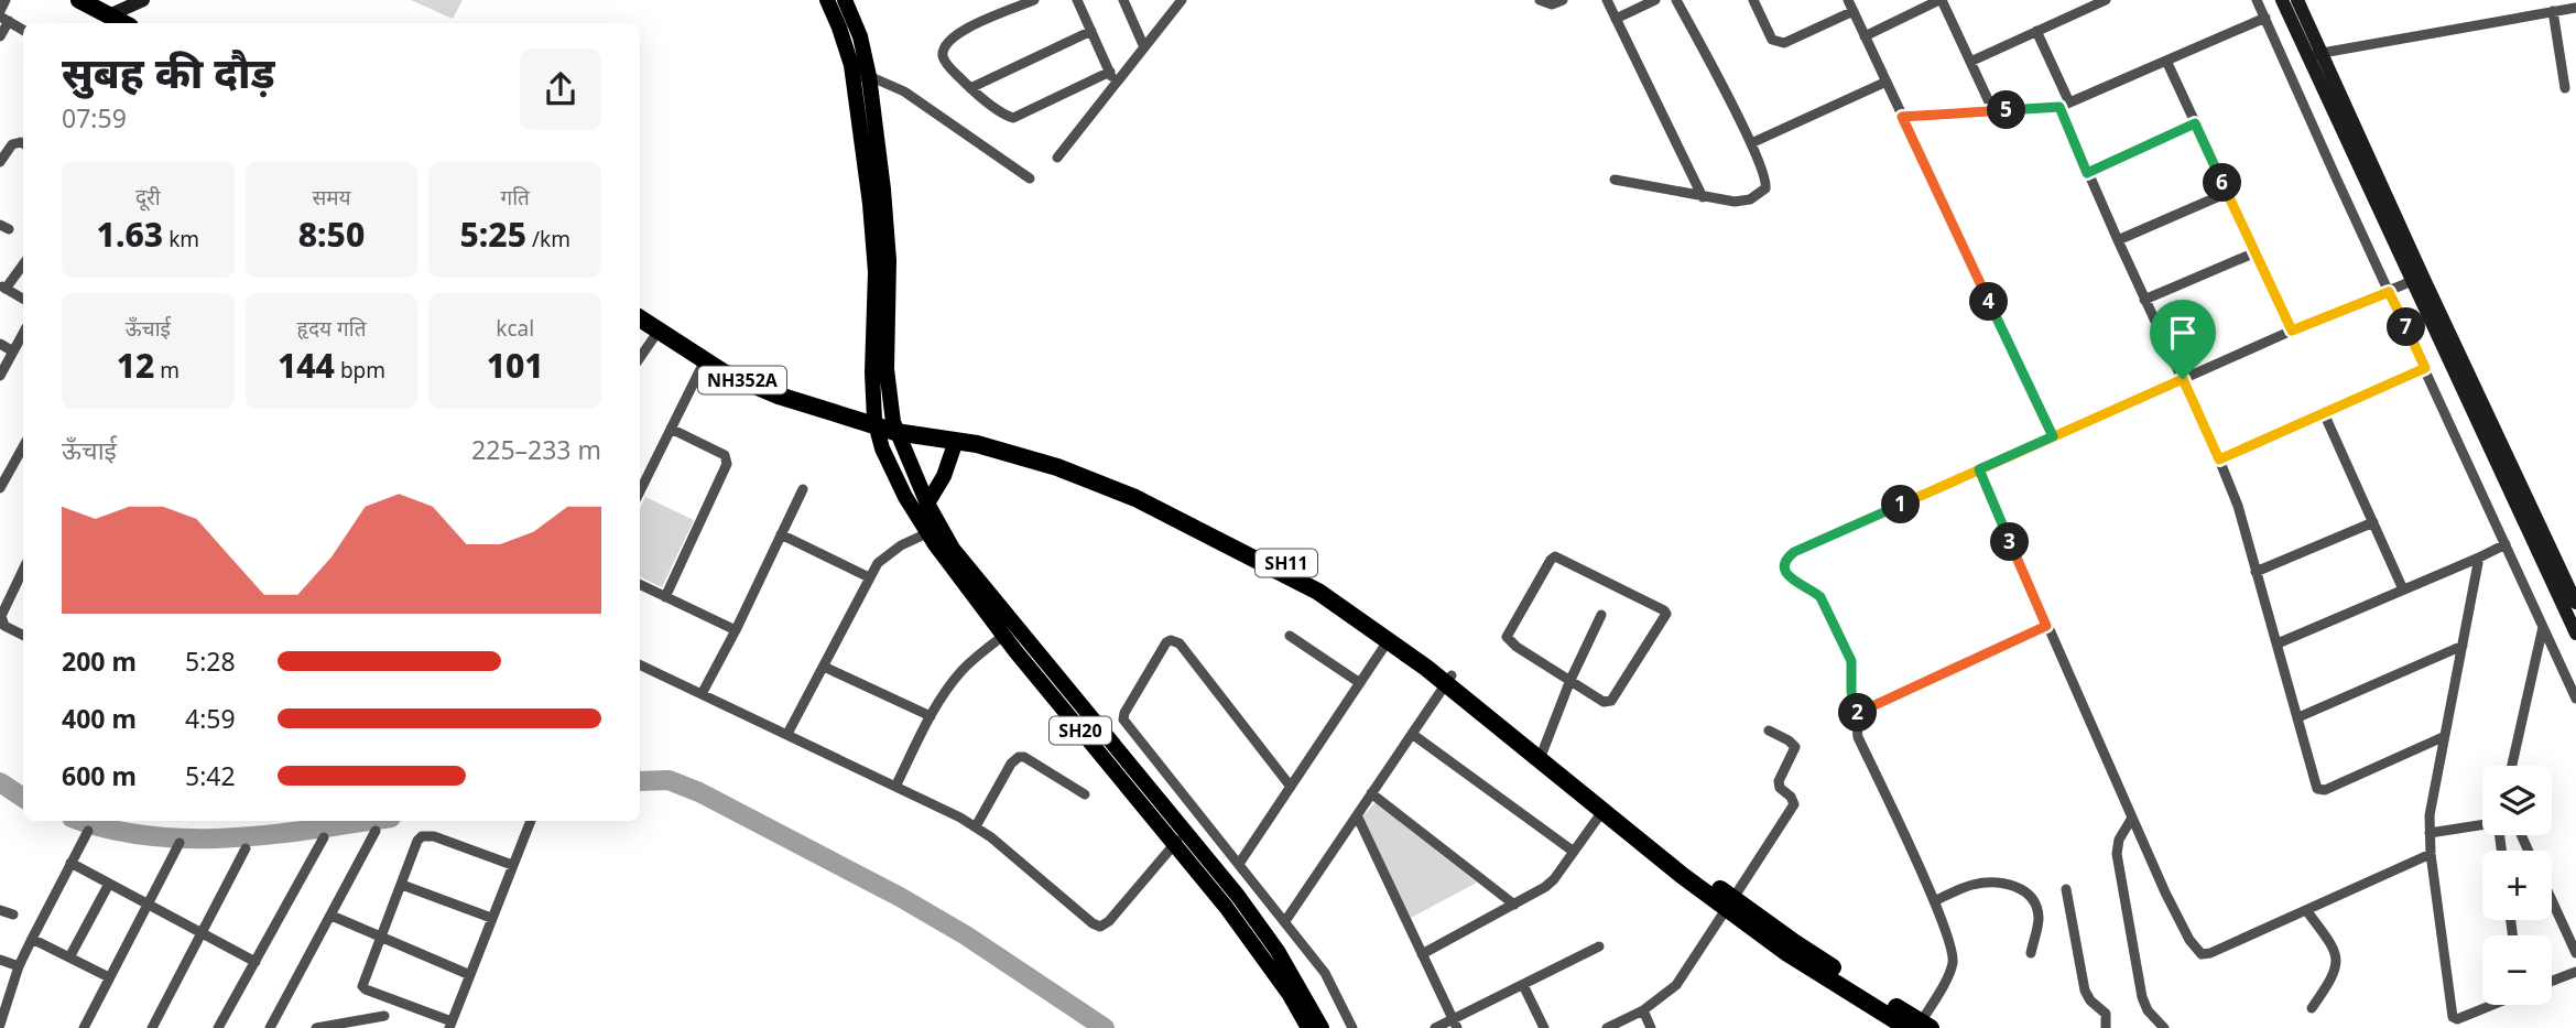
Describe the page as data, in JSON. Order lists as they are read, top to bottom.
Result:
{
  "streets": {
    "highway": ["NH352A", "SH11"],
    "main road": ["SH20"]
  },
  "crossings": [
    ["NH352A", "SH11"],
    ["NH352A", "SH20"],
    ["SH11", "SH20"]
  ],
  "page": {
    "heading": ["सुबह की दौड़", "07:59"],
    "pins": [
      "5",
      "6",
      "4",
      "7",
      "1",
      "3",
      "2"
    ],
    "stats": [
      ["दूरी", "1.63 km"],
      ["समय", "8:50"],
      ["गति", "5:25 /km"],
      ["ऊँचाई", "12 m"],
      ["हृदय गति", "144 bpm"],
      ["kcal", "101"]
    ],
    "chart": ["ऊँचाई", "225–233 m"],
    "list": [
      {
        "name": "200 m",
        "note": "5:28"
      },
      {
        "name": "400 m",
        "note": "4:59"
      },
      {
        "name": "600 m",
        "note": "5:42"
      }
    ],
    "map_buttons": ["+", "−"]
  }
}
